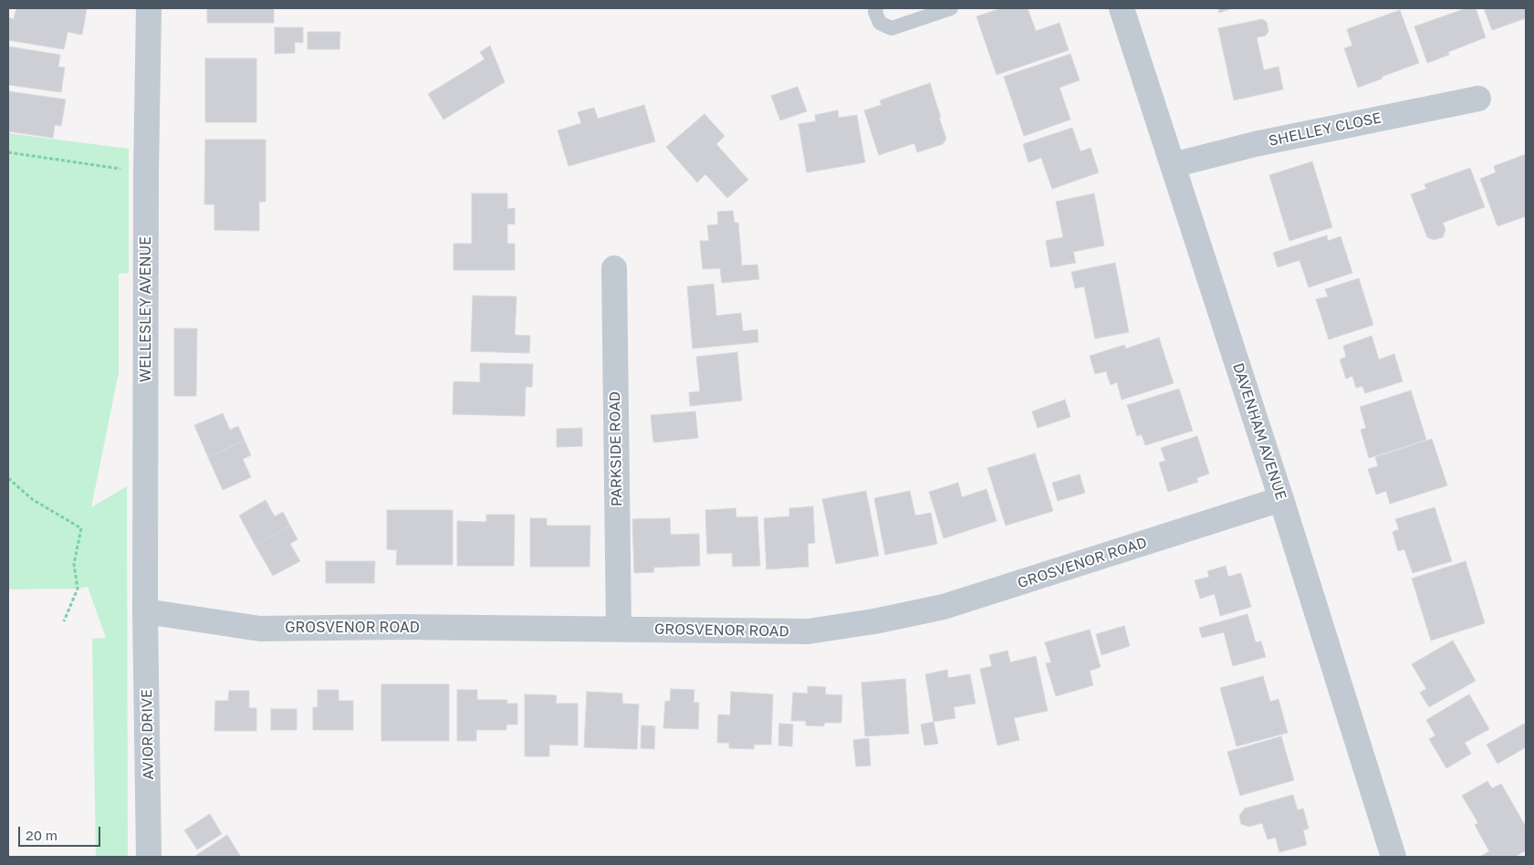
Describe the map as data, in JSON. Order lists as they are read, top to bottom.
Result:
{
  "streets": {
    "street": [
      "SHELLEY CLOSE",
      "WELLESLEY AVENUE",
      "DAVENHAM AVENUE",
      "PARKSIDE ROAD",
      "GROSVENOR ROAD",
      "AVIOR DRIVE"
    ]
  },
  "crossings": [
    ["SHELLEY CLOSE", "DAVENHAM AVENUE"],
    ["WELLESLEY AVENUE", "GROSVENOR ROAD"],
    ["WELLESLEY AVENUE", "AVIOR DRIVE"],
    ["DAVENHAM AVENUE", "GROSVENOR ROAD"],
    ["PARKSIDE ROAD", "GROSVENOR ROAD"],
    ["GROSVENOR ROAD", "AVIOR DRIVE"]
  ],
  "scale_bar": "20 m"
}
